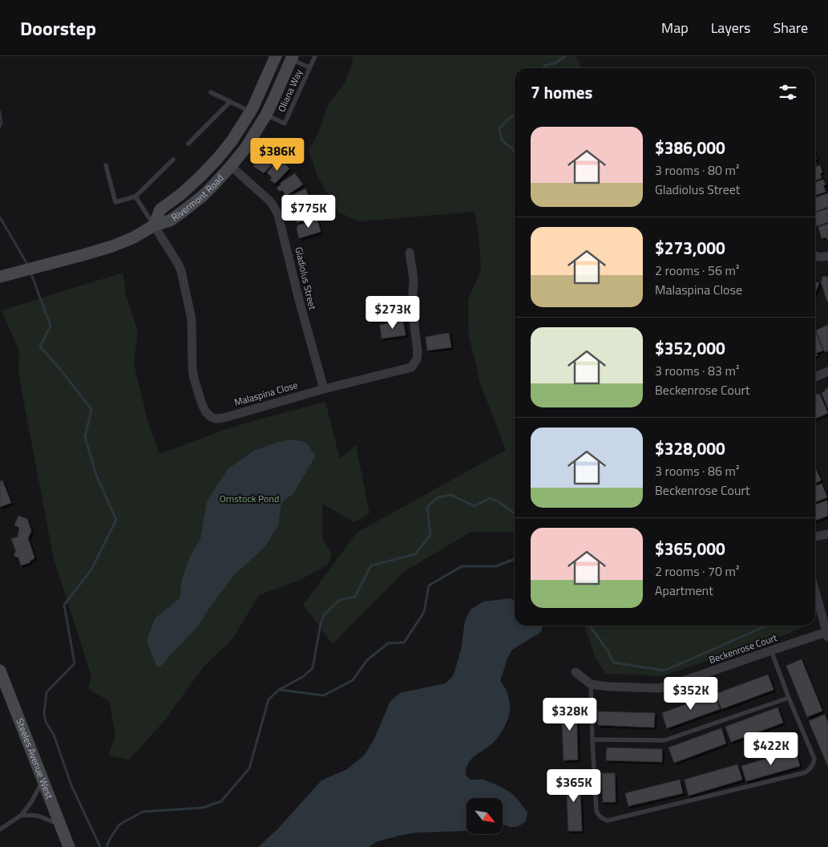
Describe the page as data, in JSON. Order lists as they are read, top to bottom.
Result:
{
  "streets": {
    "street": [
      "Rivermont Road",
      "Gladiolus Street",
      "Malaspina Close",
      "Beckenrose Court",
      "Steeles Avenue West"
    ],
    "lane": ["Oliana Way"]
  },
  "crossings": [
    ["Oliana Way", "Rivermont Road"],
    ["Rivermont Road", "Gladiolus Street"],
    ["Rivermont Road", "Malaspina Close"],
    ["Gladiolus Street", "Malaspina Close"]
  ],
  "parks": ["Ornstock Pond"],
  "north": "bottom right",
  "page": {
    "header": "Doorstep",
    "nav": ["Map", "Layers", "Share"],
    "heading": "7 homes",
    "list": [
      {
        "name": "$386,000",
        "note": "3 rooms · 80 m² · Gladiolus Street"
      },
      {
        "name": "$273,000",
        "note": "2 rooms · 56 m² · Malaspina Close"
      },
      {
        "name": "$352,000",
        "note": "3 rooms · 83 m² · Beckenrose Court"
      },
      {
        "name": "$328,000",
        "note": "3 rooms · 86 m² · Beckenrose Court"
      },
      {
        "name": "$365,000",
        "note": "2 rooms · 70 m² · Apartment"
      }
    ],
    "price": [
      "$386K",
      "$775K",
      "$273K",
      "$352K",
      "$328K",
      "$422K",
      "$365K"
    ]
  }
}
